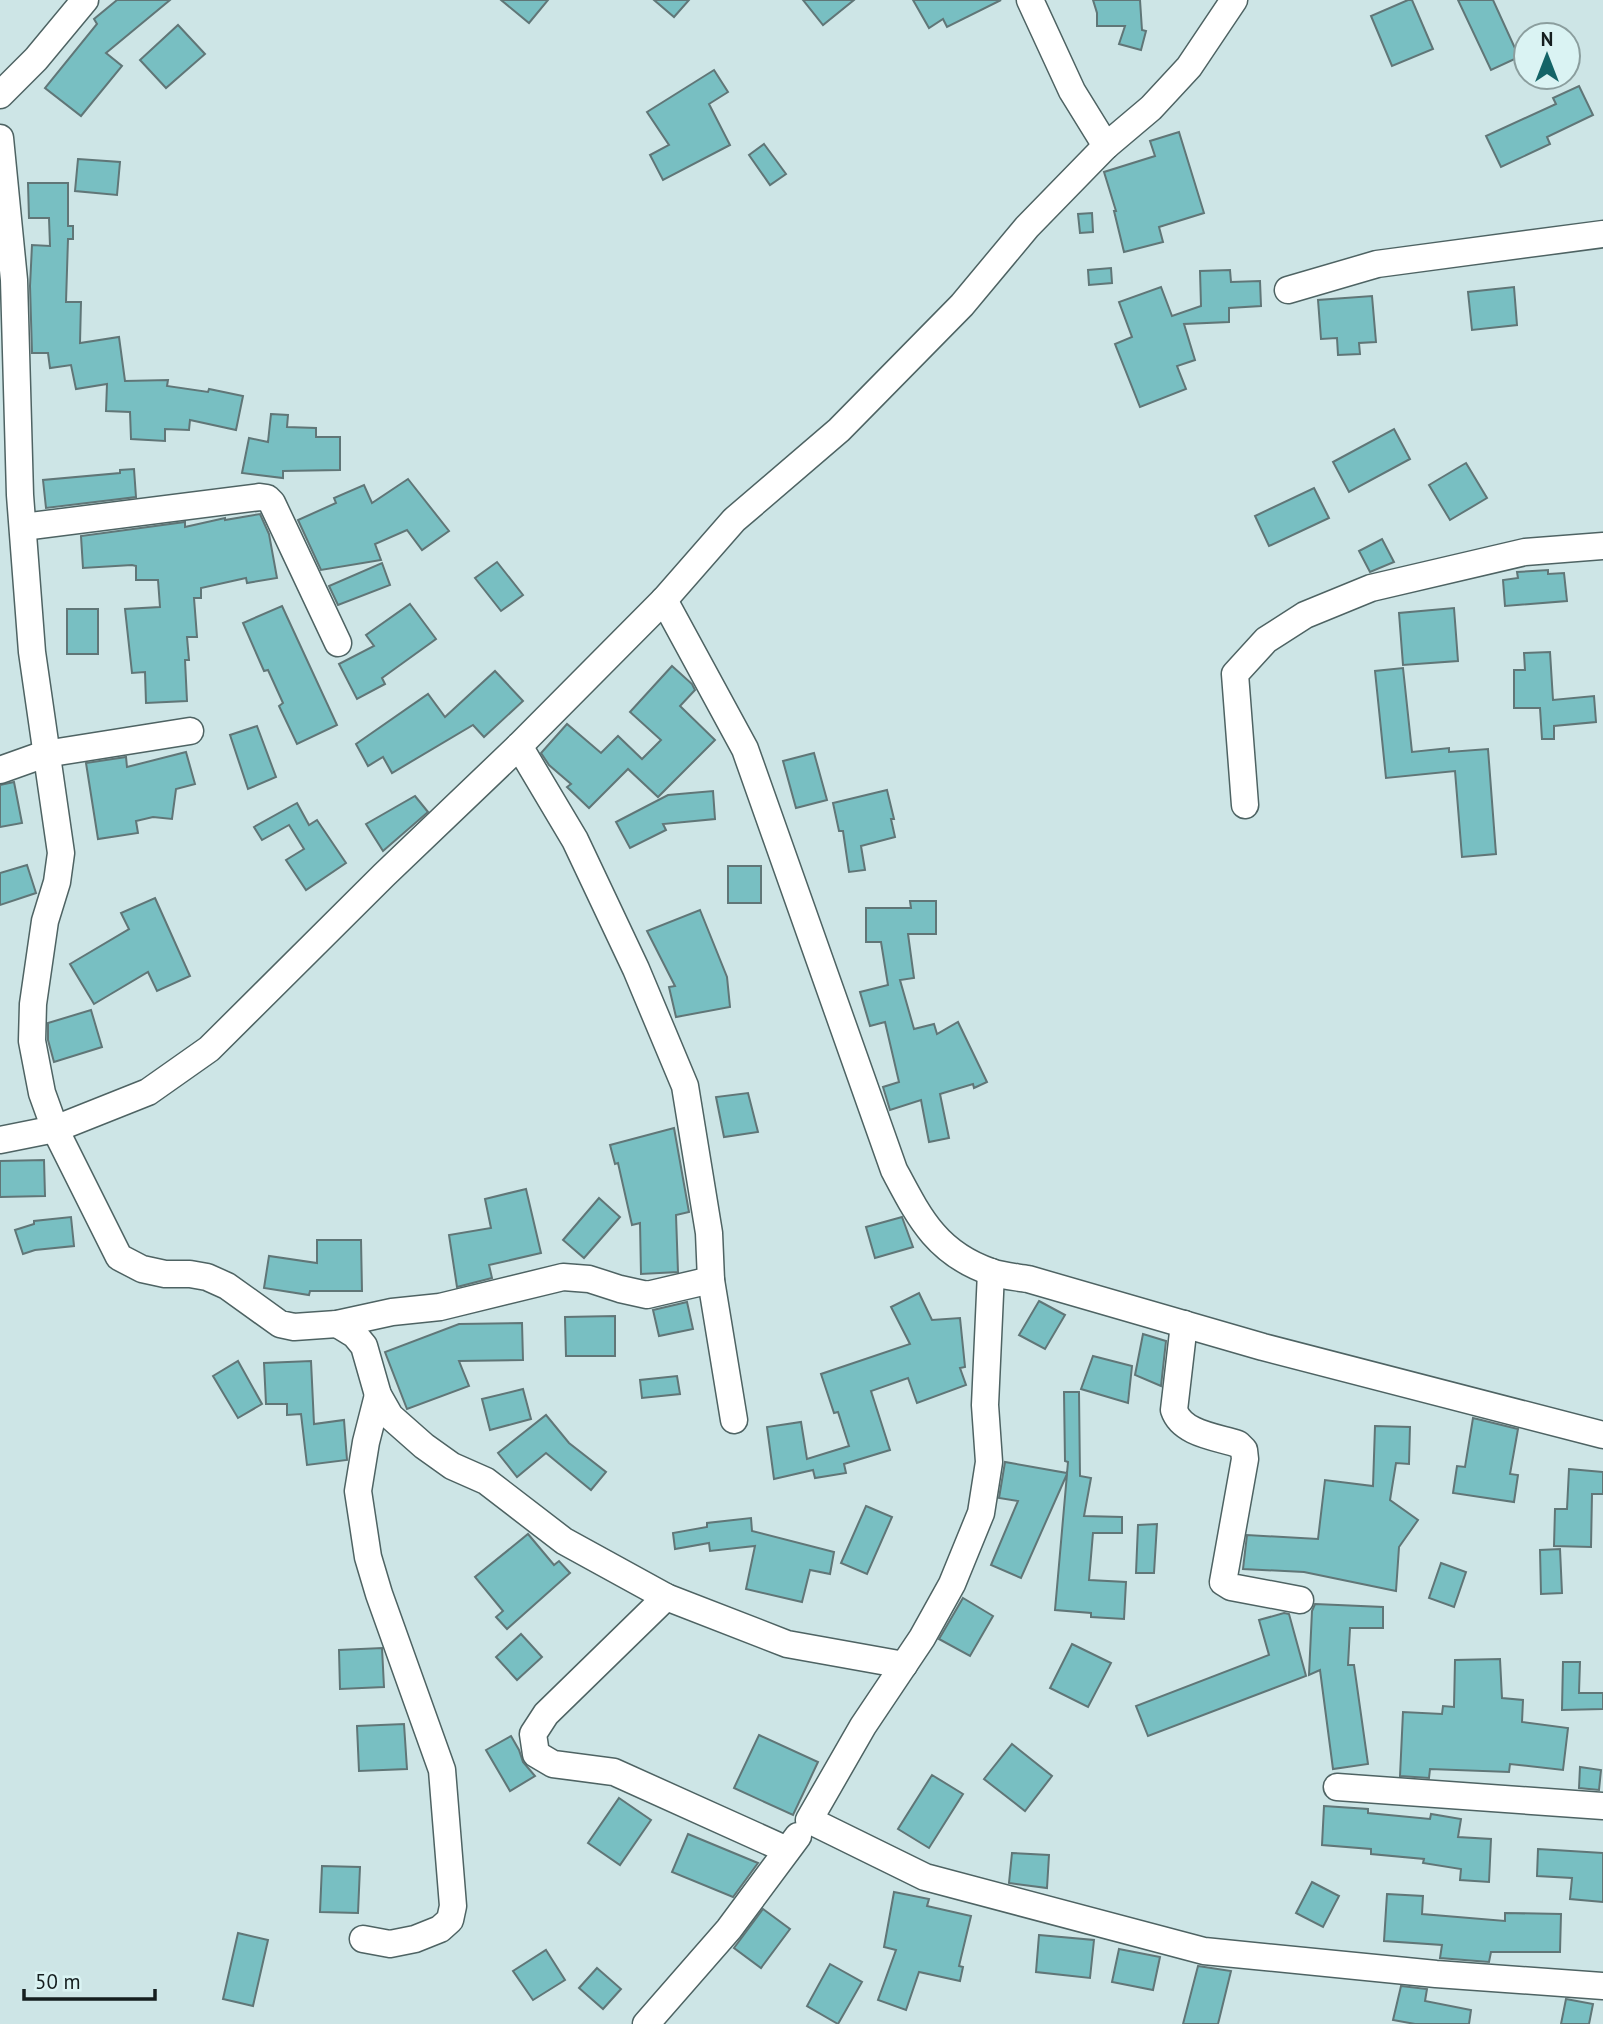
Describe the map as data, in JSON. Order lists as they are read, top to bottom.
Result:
{
  "scale_bar": "50 m",
  "north": "top"
}
